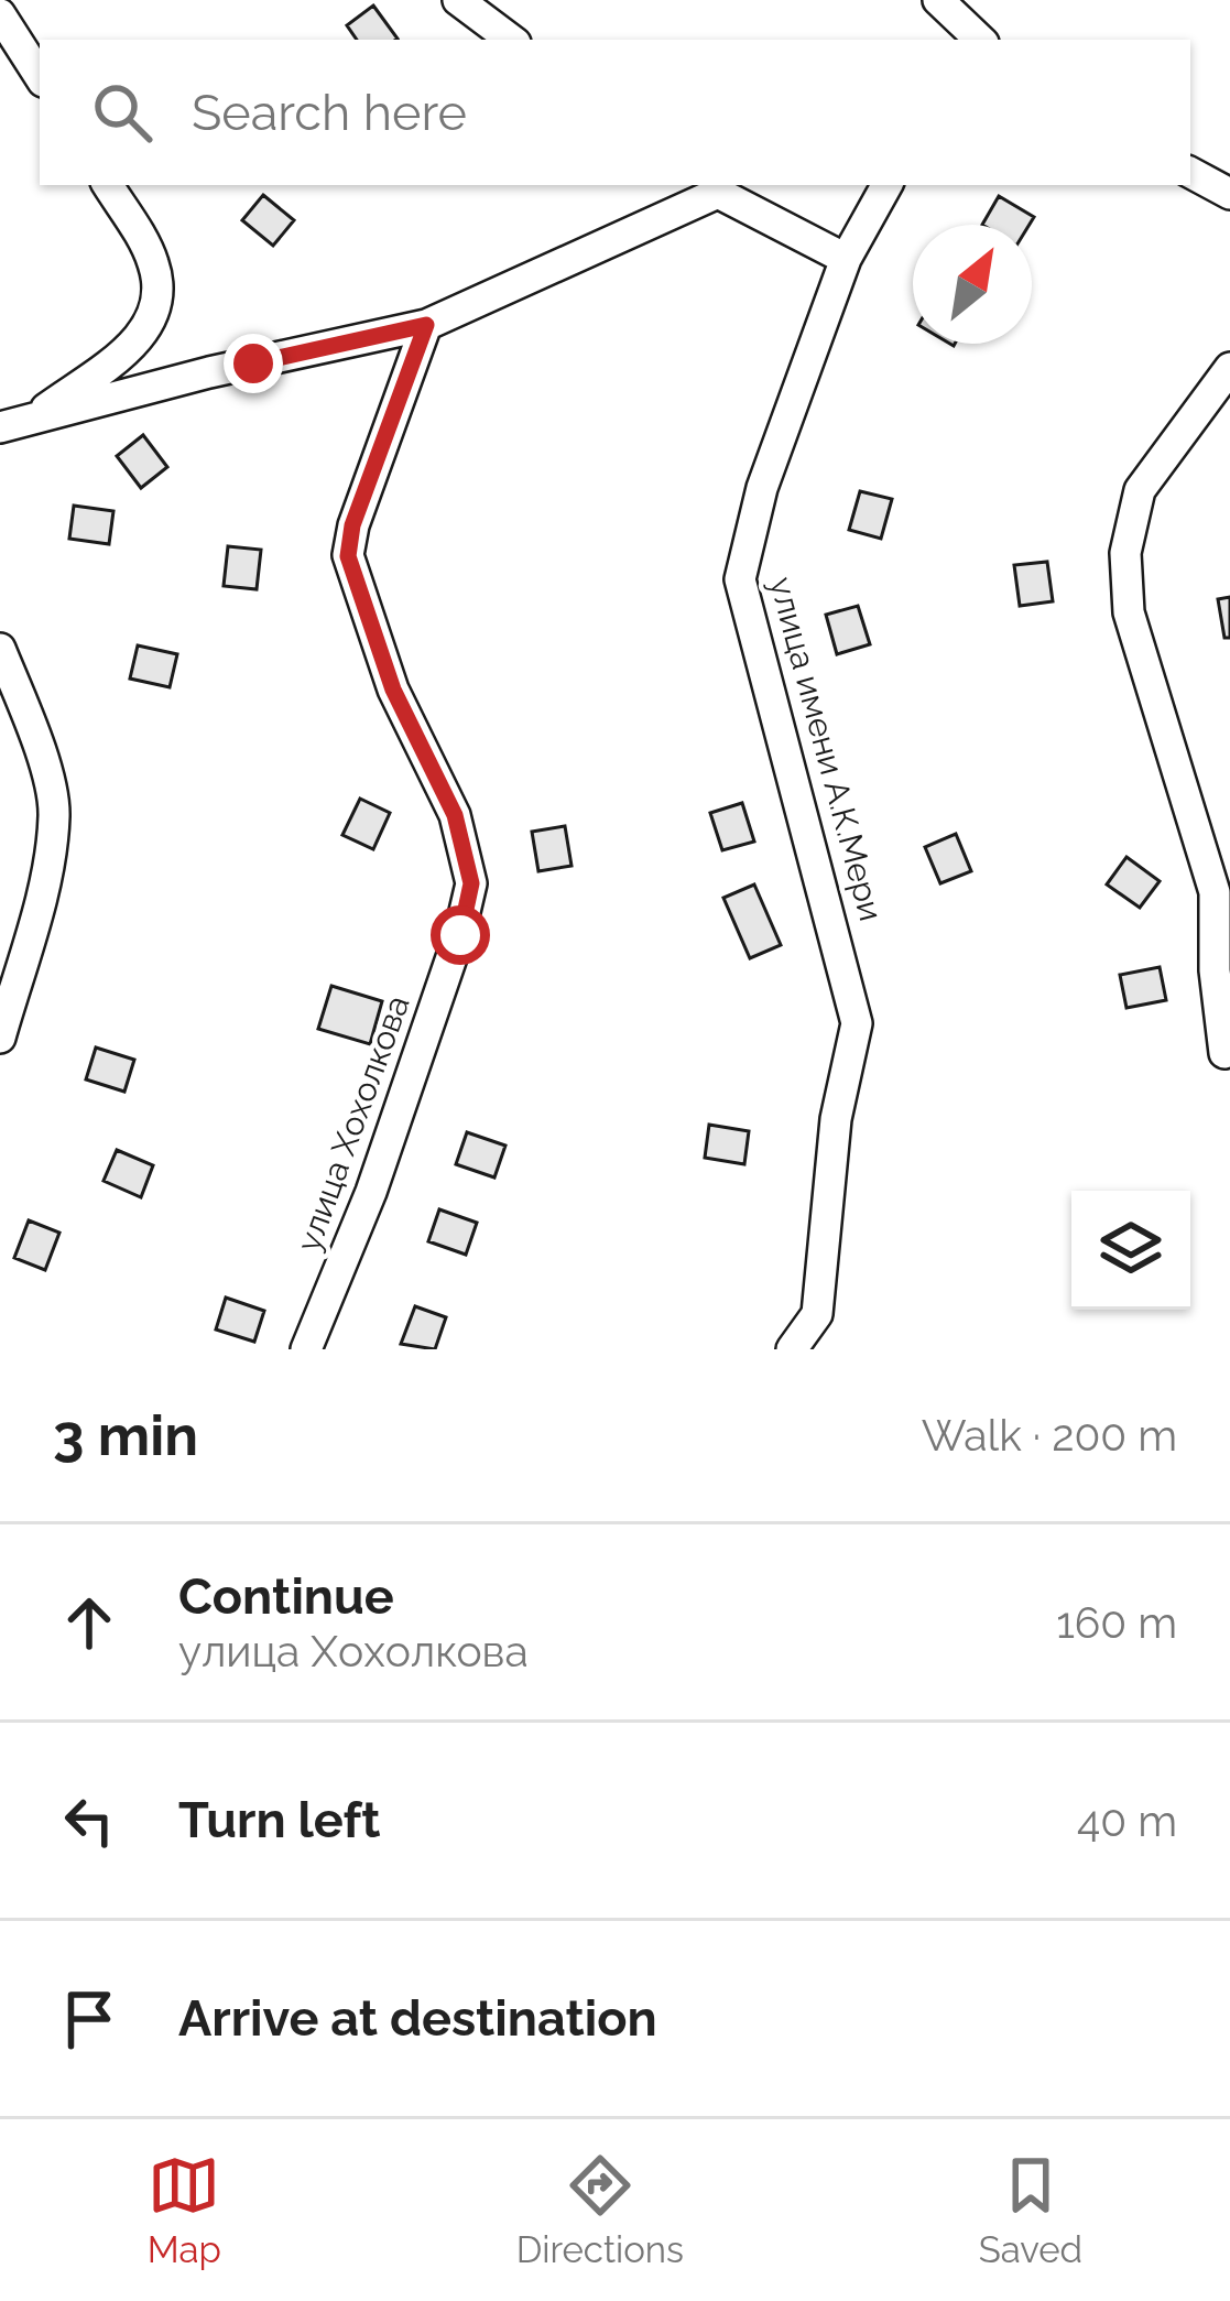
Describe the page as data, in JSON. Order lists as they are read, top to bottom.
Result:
{
  "streets": {
    "street": ["улица имени А.К.Мери", "улица Хохолкова"]
  },
  "north": "top right",
  "page": {
    "search": "Search here",
    "heading": ["3 min", "Walk · 200 m"],
    "list": [
      ["Continue", "улица Хохолкова", "160 m"],
      ["Turn left", "40 m"],
      "Arrive at destination"
    ],
    "nav": ["Map", "Directions", "Saved"]
  }
}
